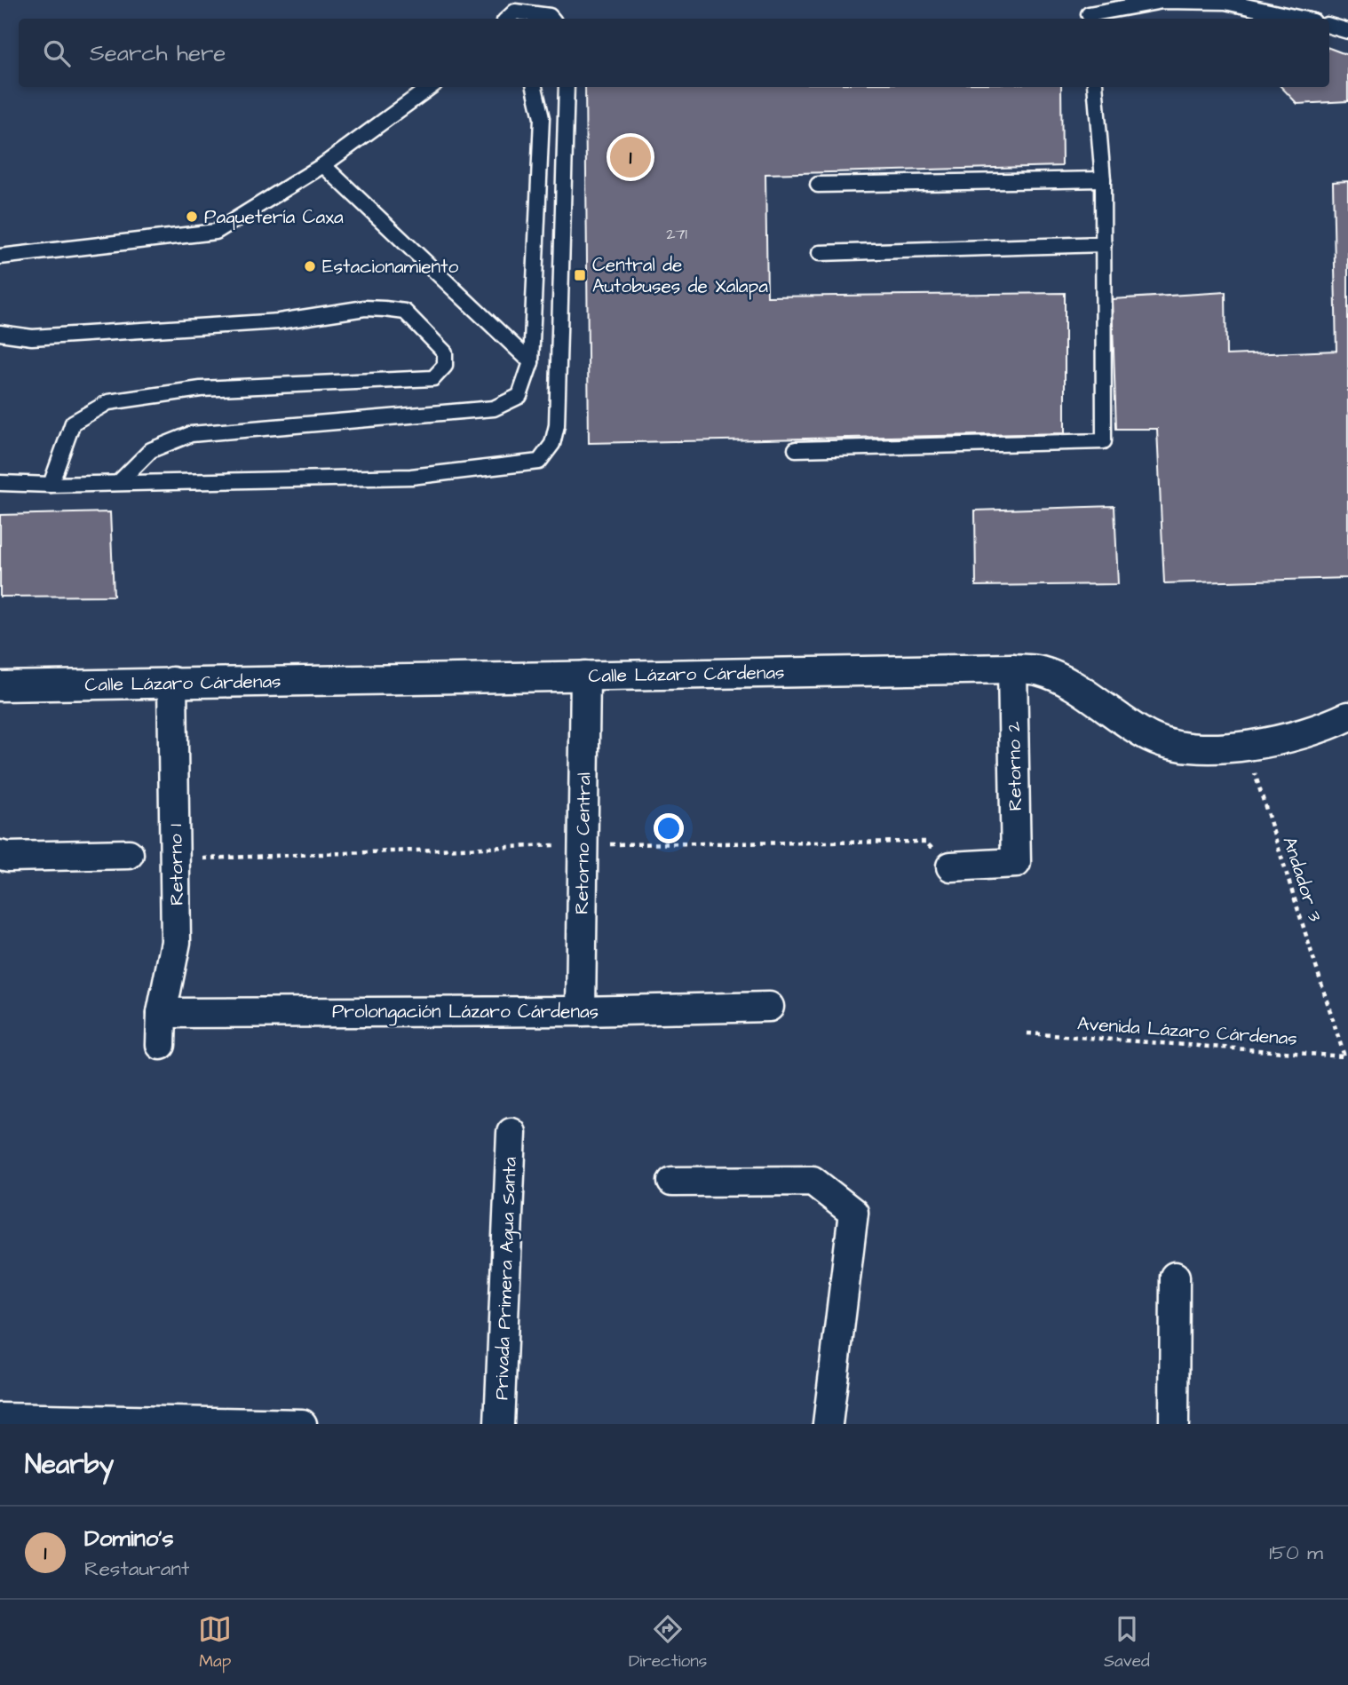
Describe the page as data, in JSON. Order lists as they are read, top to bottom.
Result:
{
  "streets": {
    "street": [
      "Calle Lázaro Cárdenas",
      "Retorno 2",
      "Retorno Central",
      "Retorno 1",
      "Prolongación Lázaro Cárdenas",
      "Privada Primera Agua Santa"
    ],
    "path": ["Andador 3", "Avenida Lázaro Cárdenas"]
  },
  "crossings": [
    ["Calle Lázaro Cárdenas", "Retorno 2"],
    ["Calle Lázaro Cárdenas", "Retorno Central"],
    ["Calle Lázaro Cárdenas", "Retorno 1"],
    ["Calle Lázaro Cárdenas", "Andador 3"],
    ["Retorno Central", "Prolongación Lázaro Cárdenas"],
    ["Retorno 1", "Prolongación Lázaro Cárdenas"],
    ["Andador 3", "Avenida Lázaro Cárdenas"]
  ],
  "places": {
    "other": ["Paquetería Caxa", "Estacionamiento"],
    "transit": ["Central de Autobuses de Xalapa"]
  },
  "house_numbers": ["271"],
  "page": {
    "search": "Search here",
    "pins": "1",
    "heading": "Nearby",
    "list": [
      {
        "mark": "1",
        "name": "Domino's",
        "note": "Restaurant",
        "value": "150 m"
      }
    ],
    "nav": ["Map", "Directions", "Saved"]
  }
}
